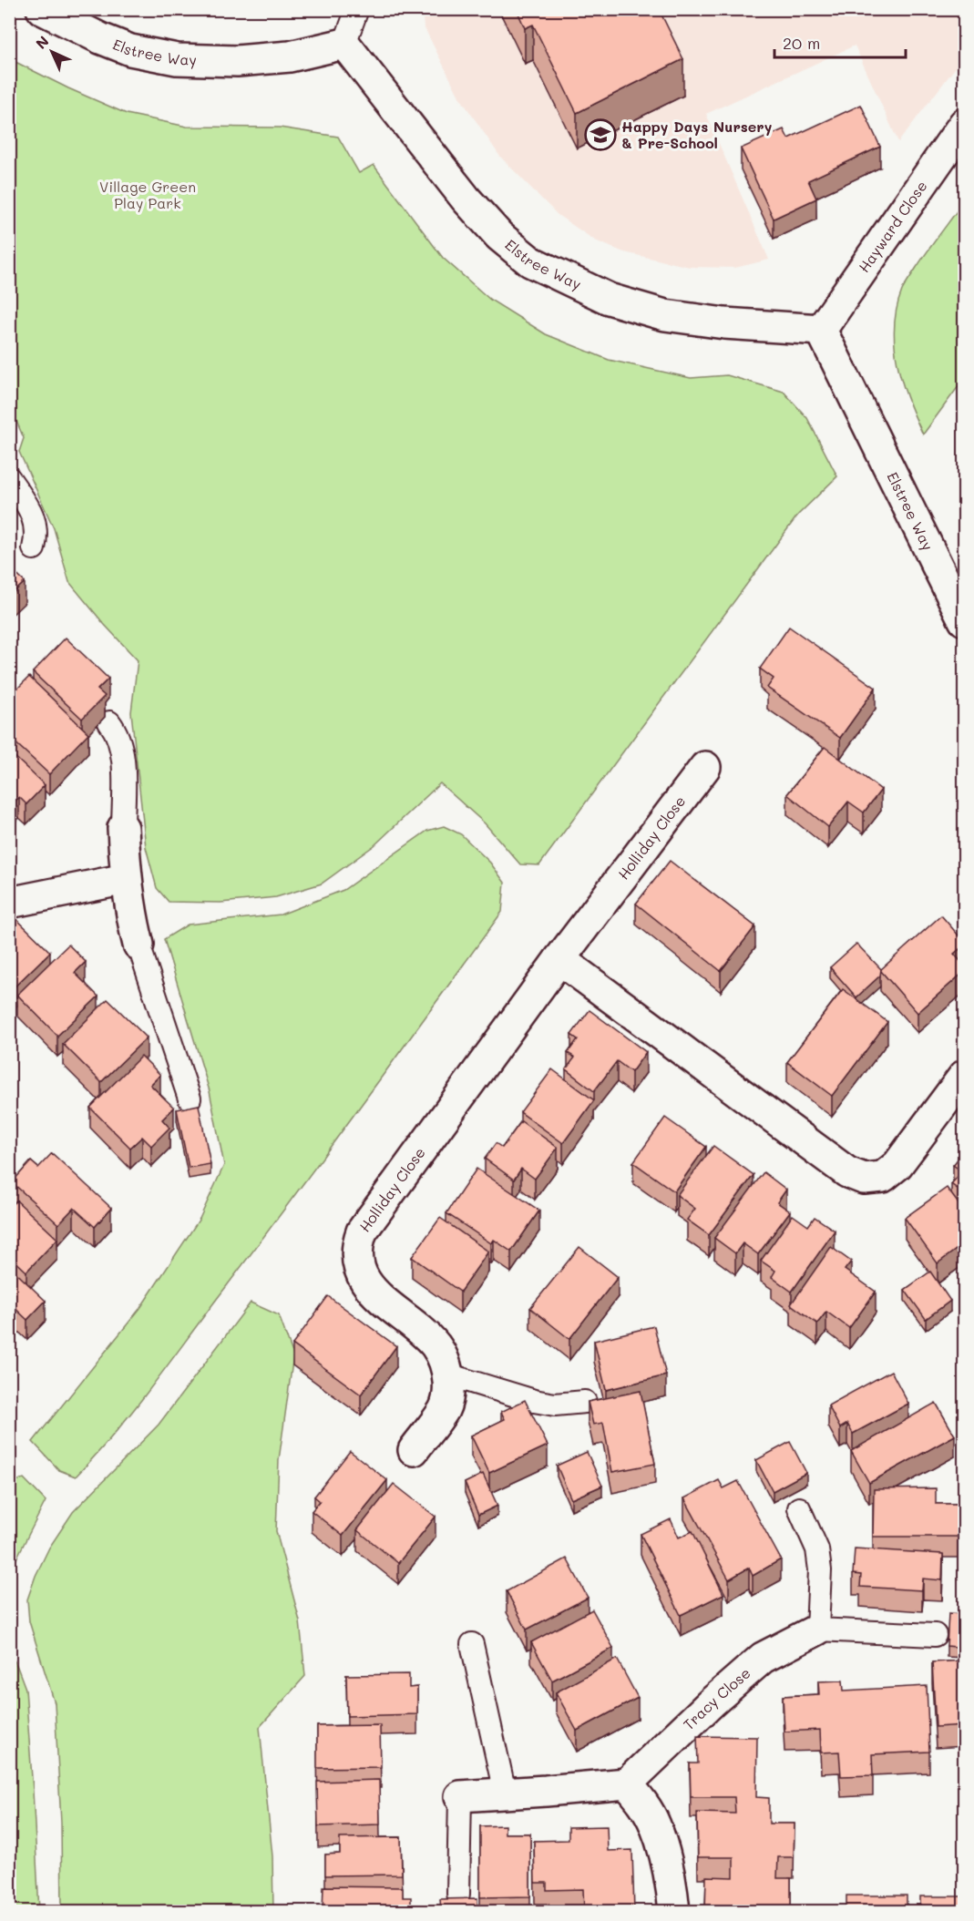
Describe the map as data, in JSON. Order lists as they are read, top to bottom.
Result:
{
  "streets": {
    "street": [
      "Elstree Way",
      "Hayward Close",
      "Holliday Close",
      "Tracy Close"
    ]
  },
  "crossings": [
    ["Elstree Way", "Hayward Close"]
  ],
  "parks": ["Village Green Play Park"],
  "places": {
    "school or university": ["Happy Days Nursery & Pre-School"]
  },
  "scale_bar": "20 m",
  "north": "top left"
}
